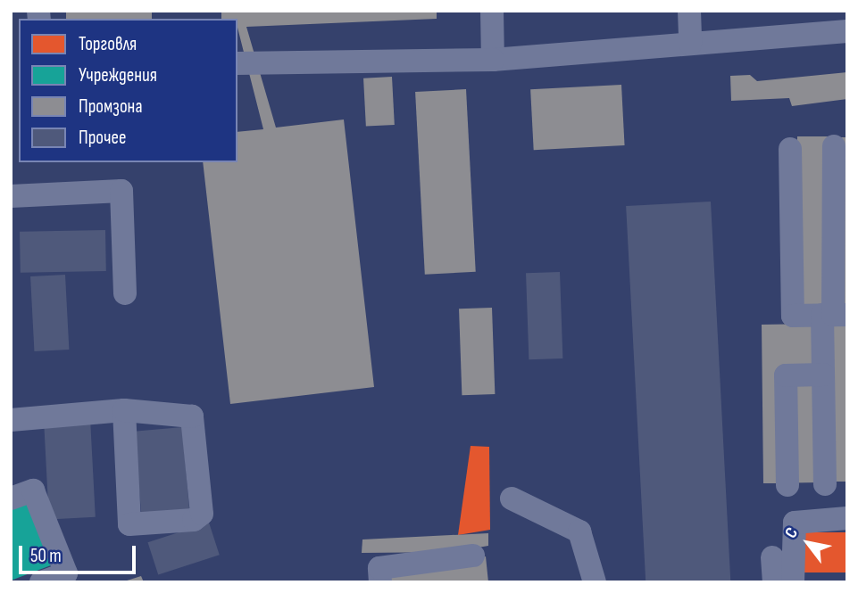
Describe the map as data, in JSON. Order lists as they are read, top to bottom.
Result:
{
  "legend": [
    "Торговля",
    "Учреждения",
    "Промзона",
    "Прочее"
  ],
  "scale_bar": "50 m",
  "north": "top left"
}
